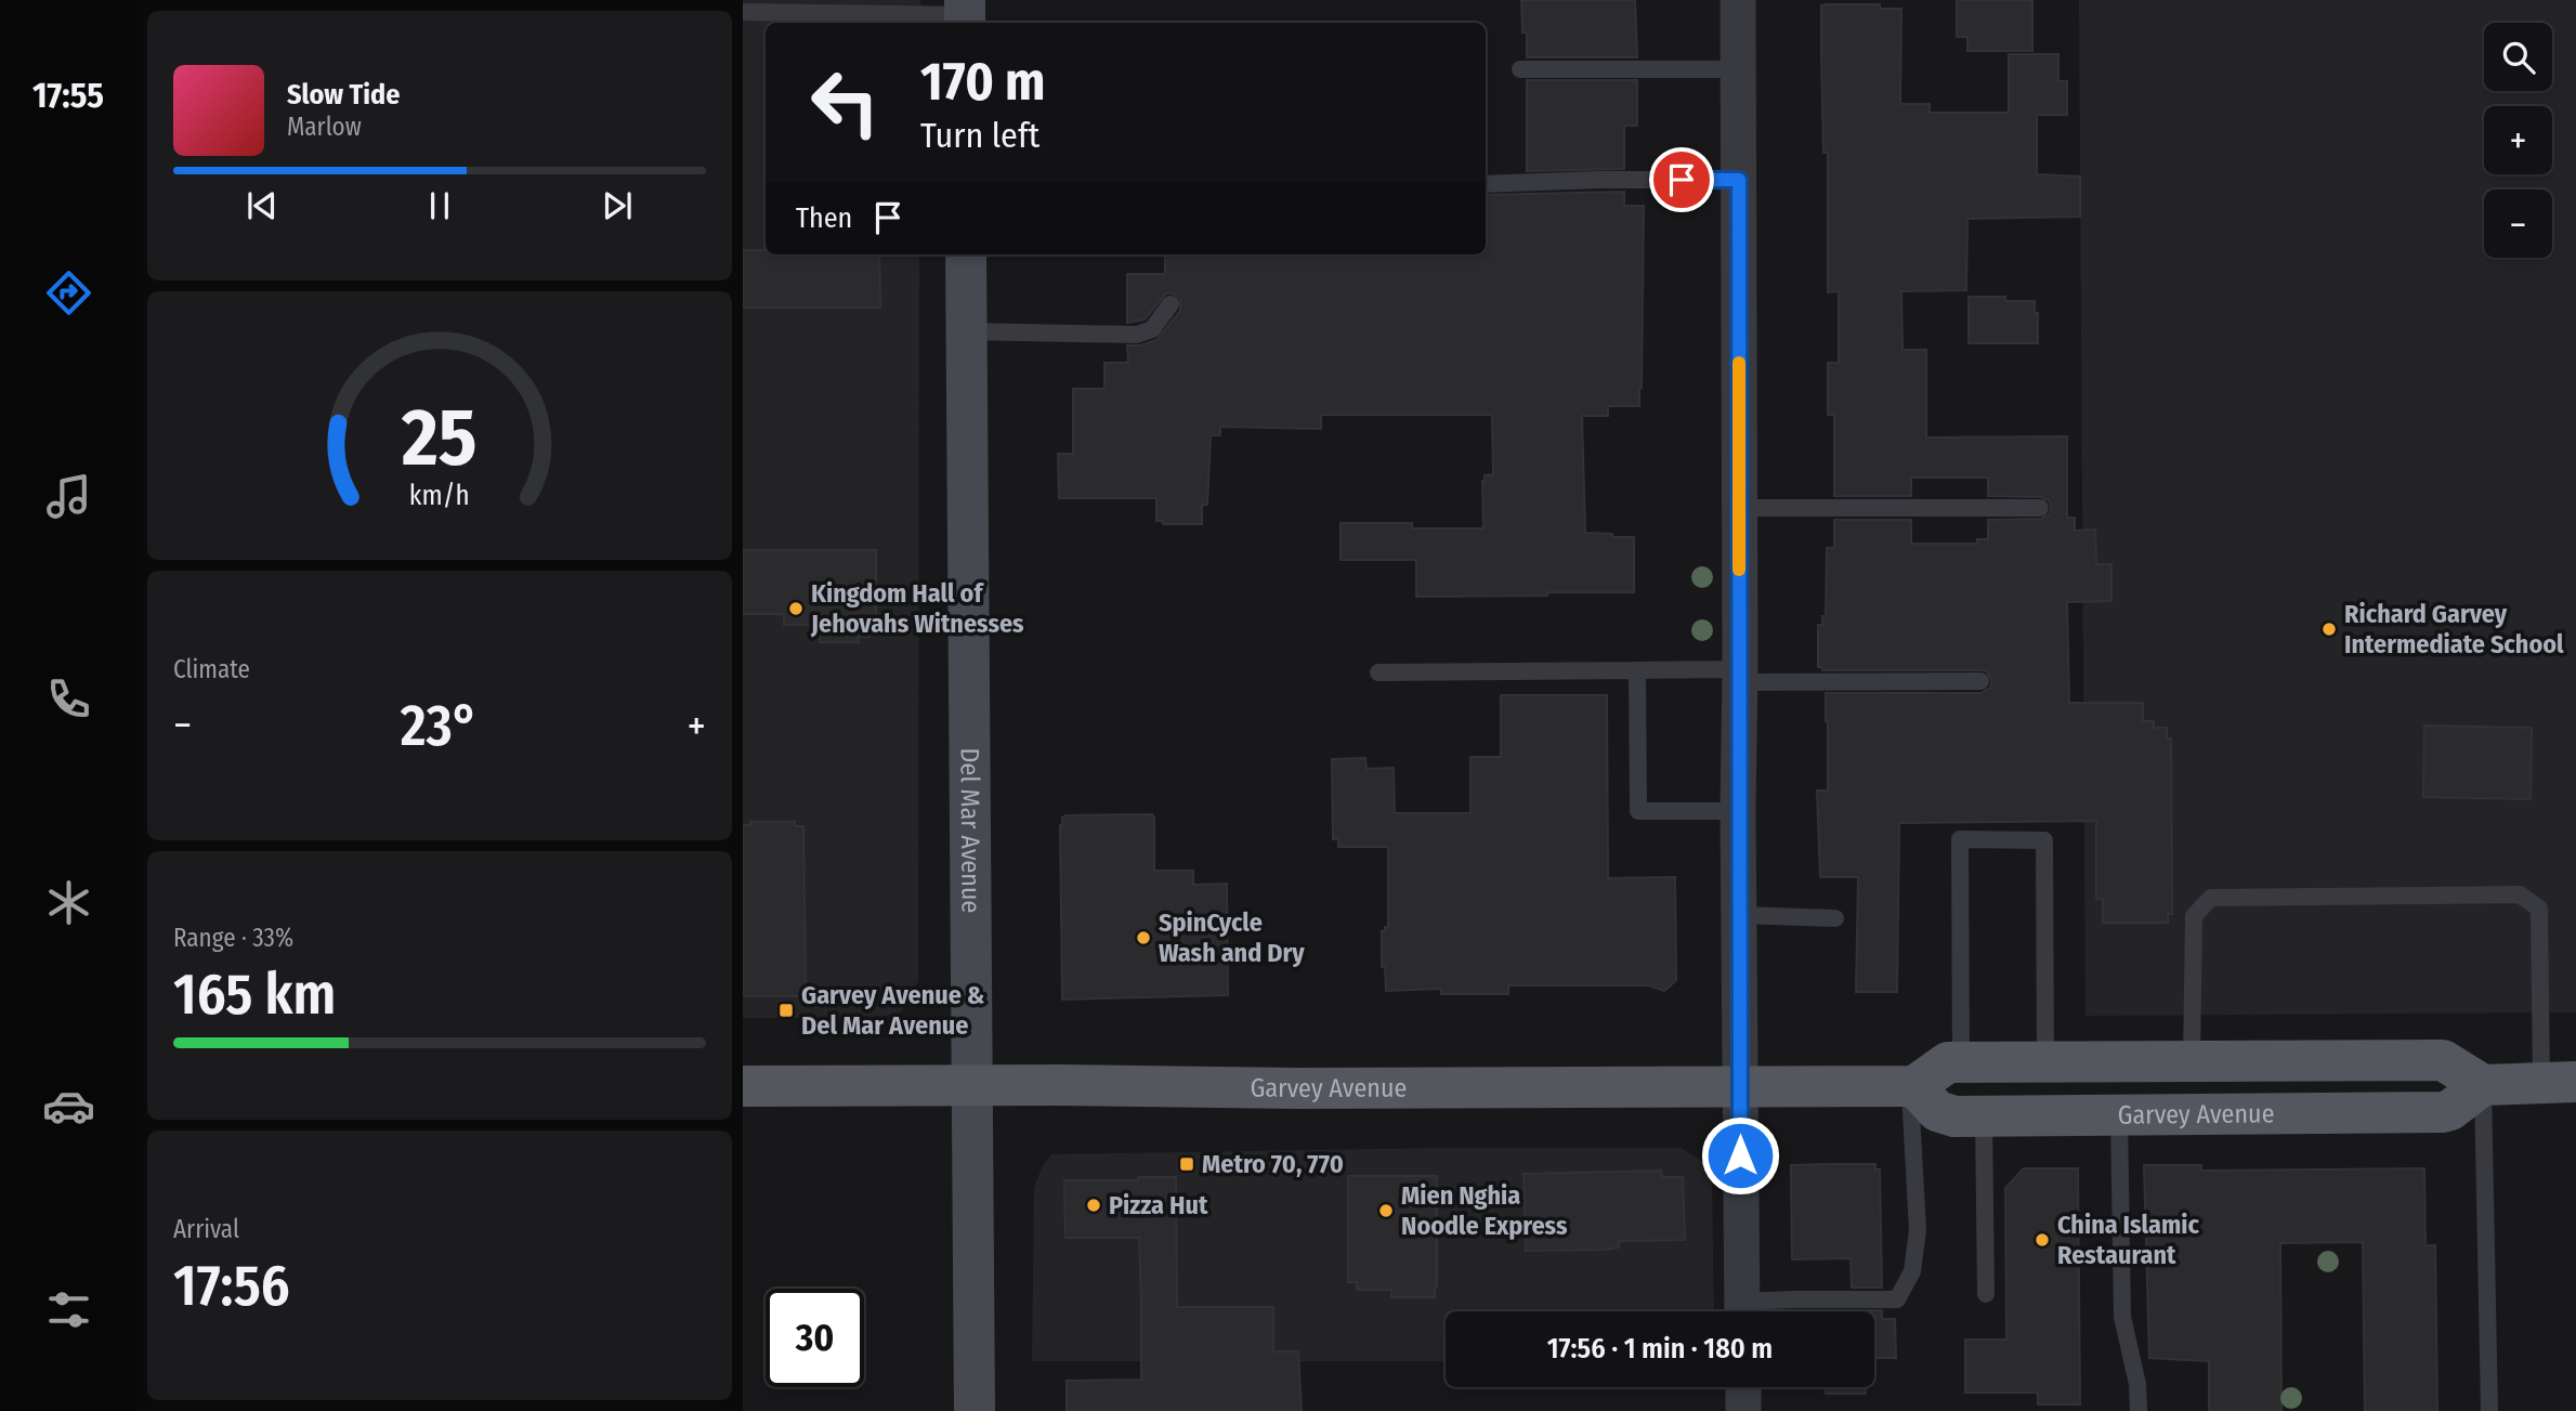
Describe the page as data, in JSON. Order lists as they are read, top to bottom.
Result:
{
  "streets": {
    "main road": ["Del Mar Avenue", "Garvey Avenue"]
  },
  "crossings": [
    ["Del Mar Avenue", "Garvey Avenue"]
  ],
  "places": {
    "other": [
      "Kingdom Hall of Jehovahs Witnesses",
      "Richard Garvey Intermediate School",
      "SpinCycle Wash and Dry",
      "Pizza Hut",
      "Mien Nghia Noodle Express",
      "China Islamic Restaurant"
    ],
    "transit": ["Garvey Avenue & Del Mar Avenue", "Metro 70, 770"]
  },
  "page": {
    "tabs": "17:55",
    "map_buttons": ["+", "−"],
    "turn": ["170 m", "Turn left"],
    "song": ["Slow Tide", "Marlow"],
    "then": "Then",
    "tile": [
      "Climate",
      ["Range · 33%", "165 km"],
      ["Arrival", "17:56"]
    ],
    "heat": ["−", "23°", "+"],
    "limit": "30",
    "trip": "17:56 · 1 min · 180 m",
    "gauge": ["25", "km/h"]
  }
}
